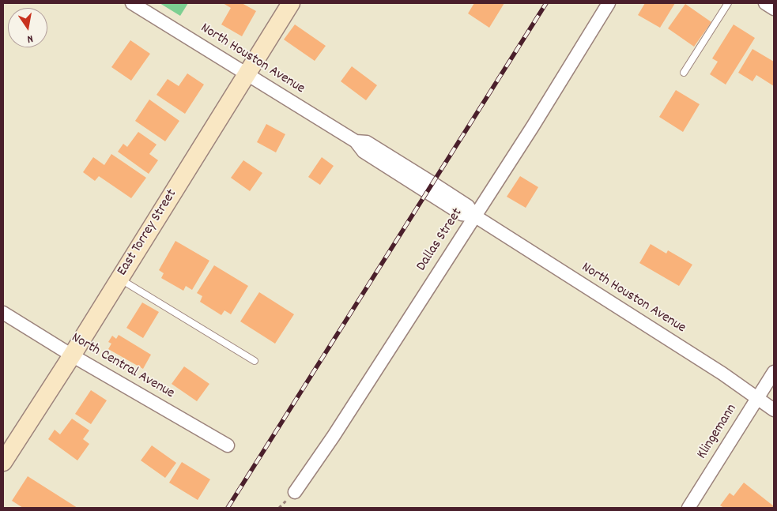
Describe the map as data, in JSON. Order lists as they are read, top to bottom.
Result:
{
  "streets": {
    "street": [
      "North Houston Avenue",
      "East Torrey Street",
      "Dallas Street",
      "North Central Avenue",
      "Klingemann"
    ]
  },
  "crossings": [
    ["North Houston Avenue", "East Torrey Street"],
    ["North Houston Avenue", "Dallas Street"],
    ["North Houston Avenue", "Klingemann"],
    ["East Torrey Street", "North Central Avenue"]
  ],
  "north": "bottom"
}
